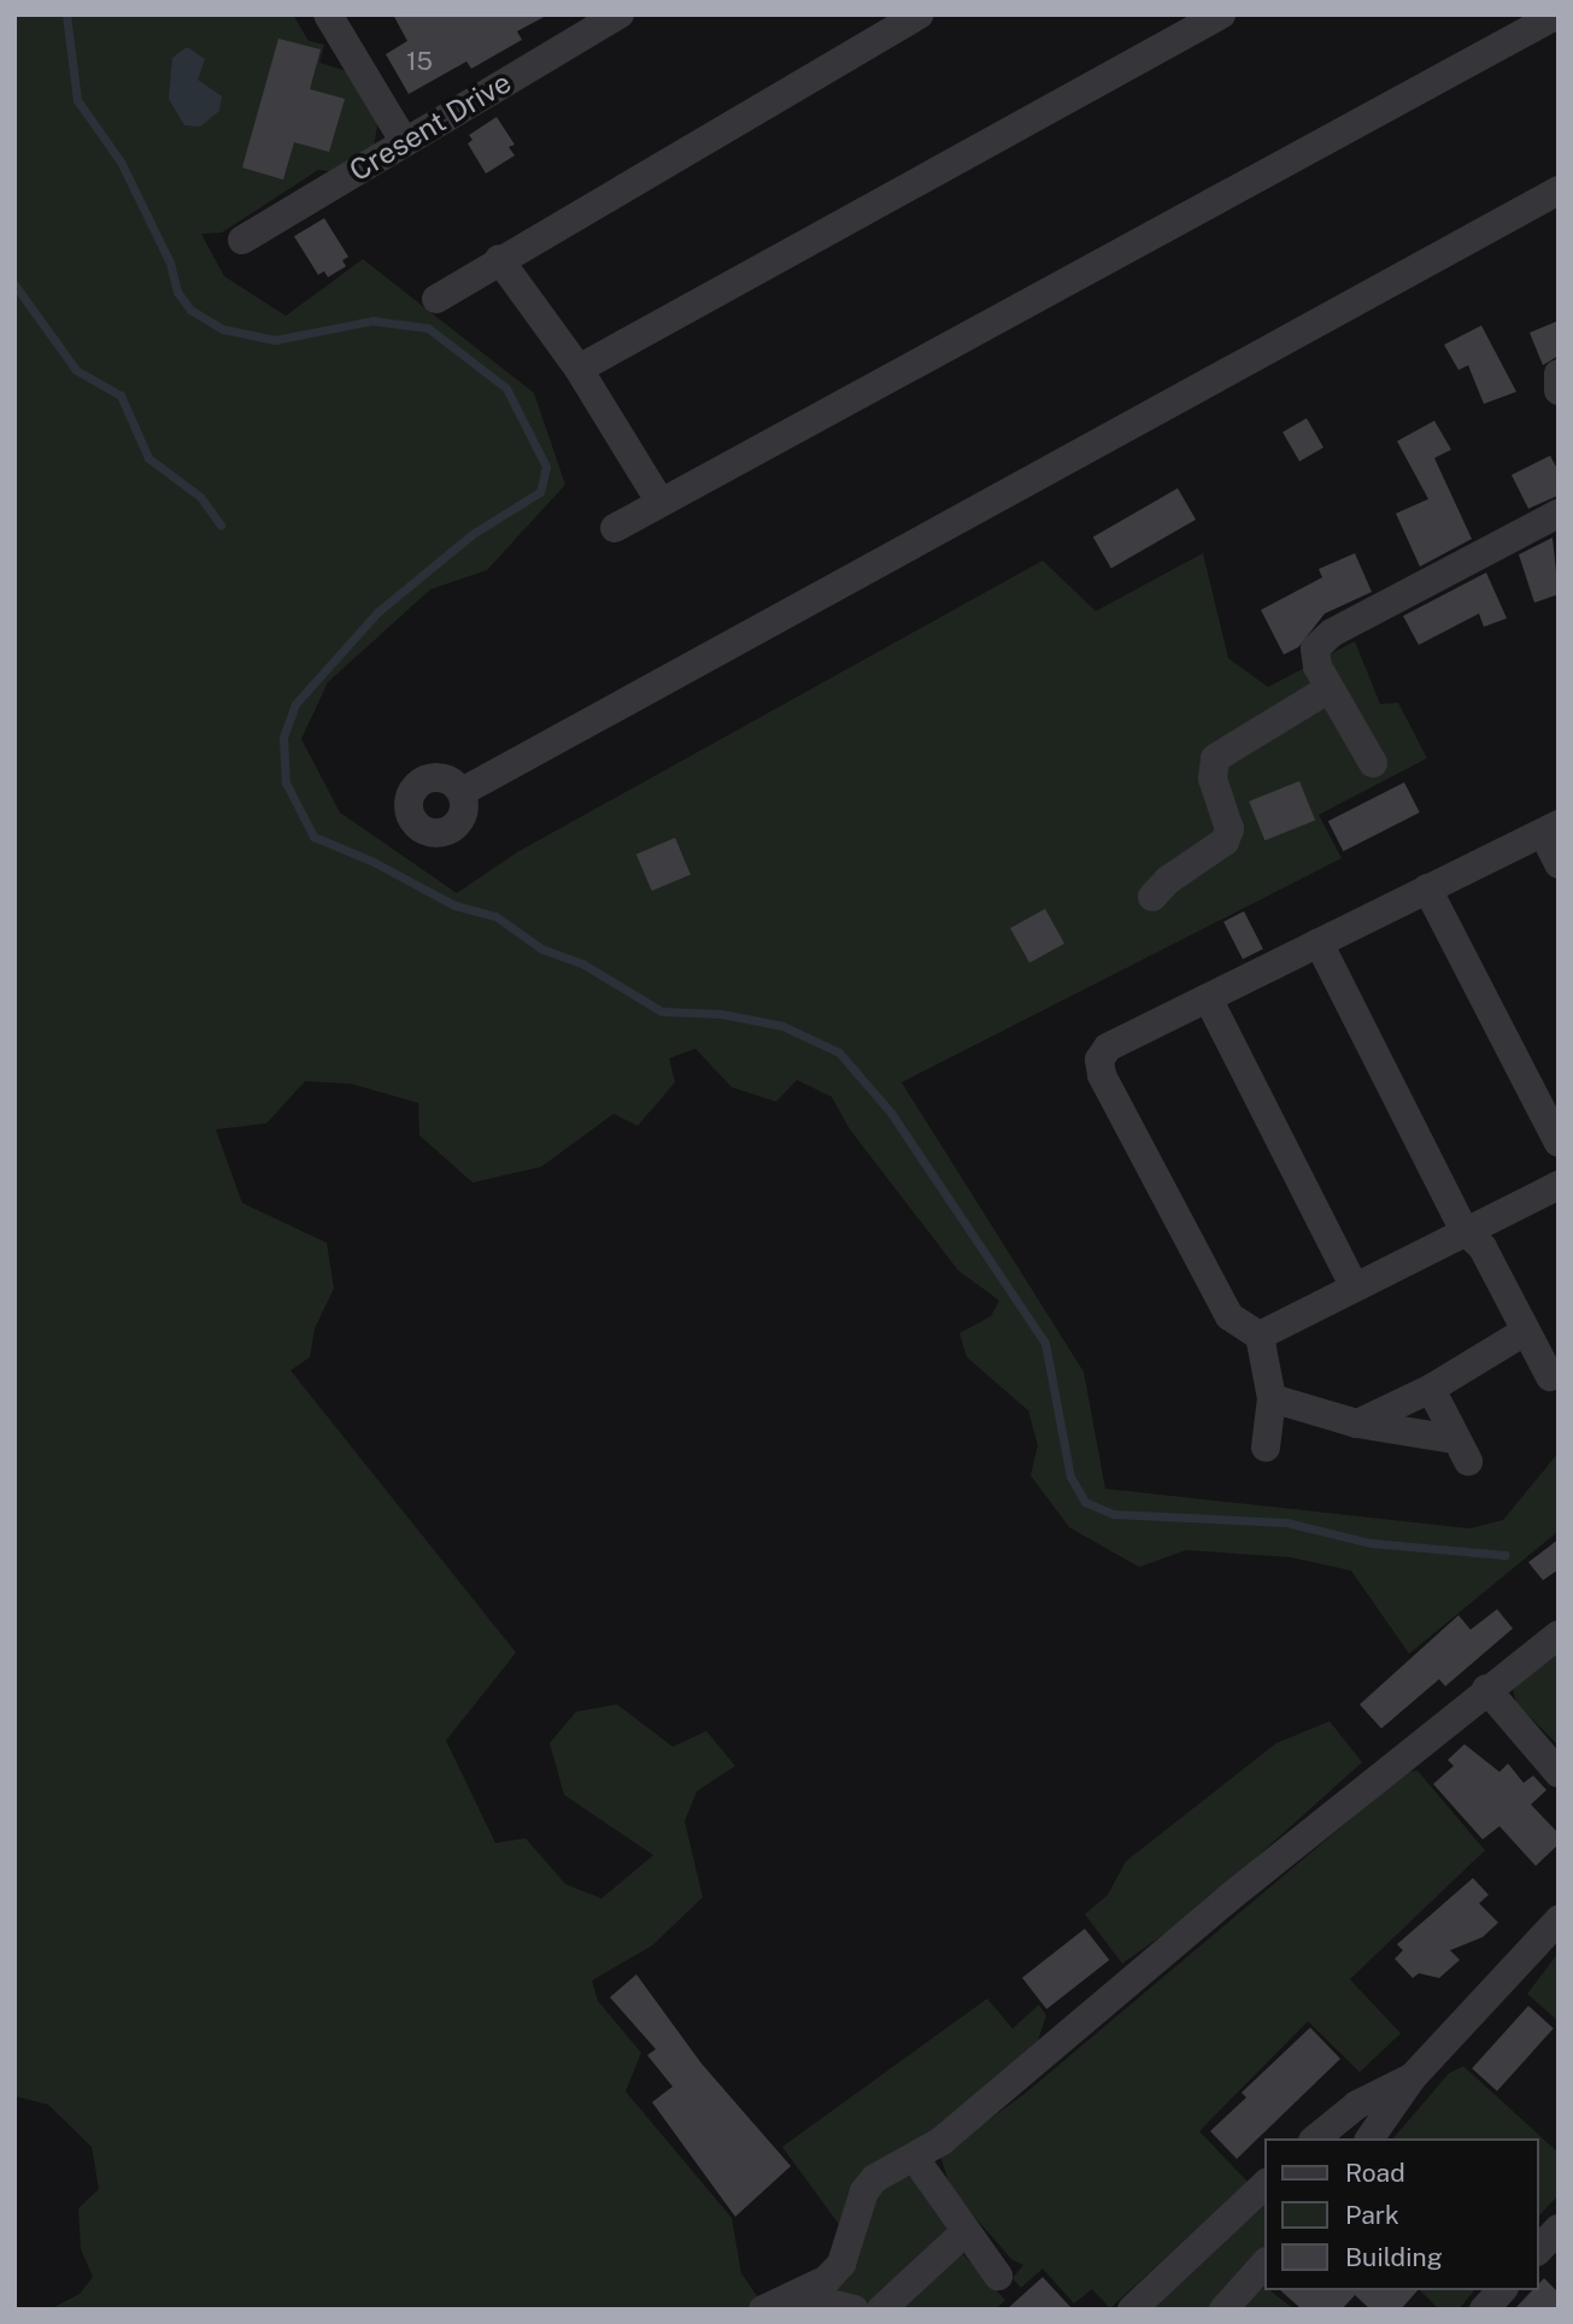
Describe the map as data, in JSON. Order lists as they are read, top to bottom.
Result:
{
  "streets": {
    "street": ["Cresent Drive"]
  },
  "house_numbers": ["15"],
  "legend": ["Road", "Park", "Building"]
}
